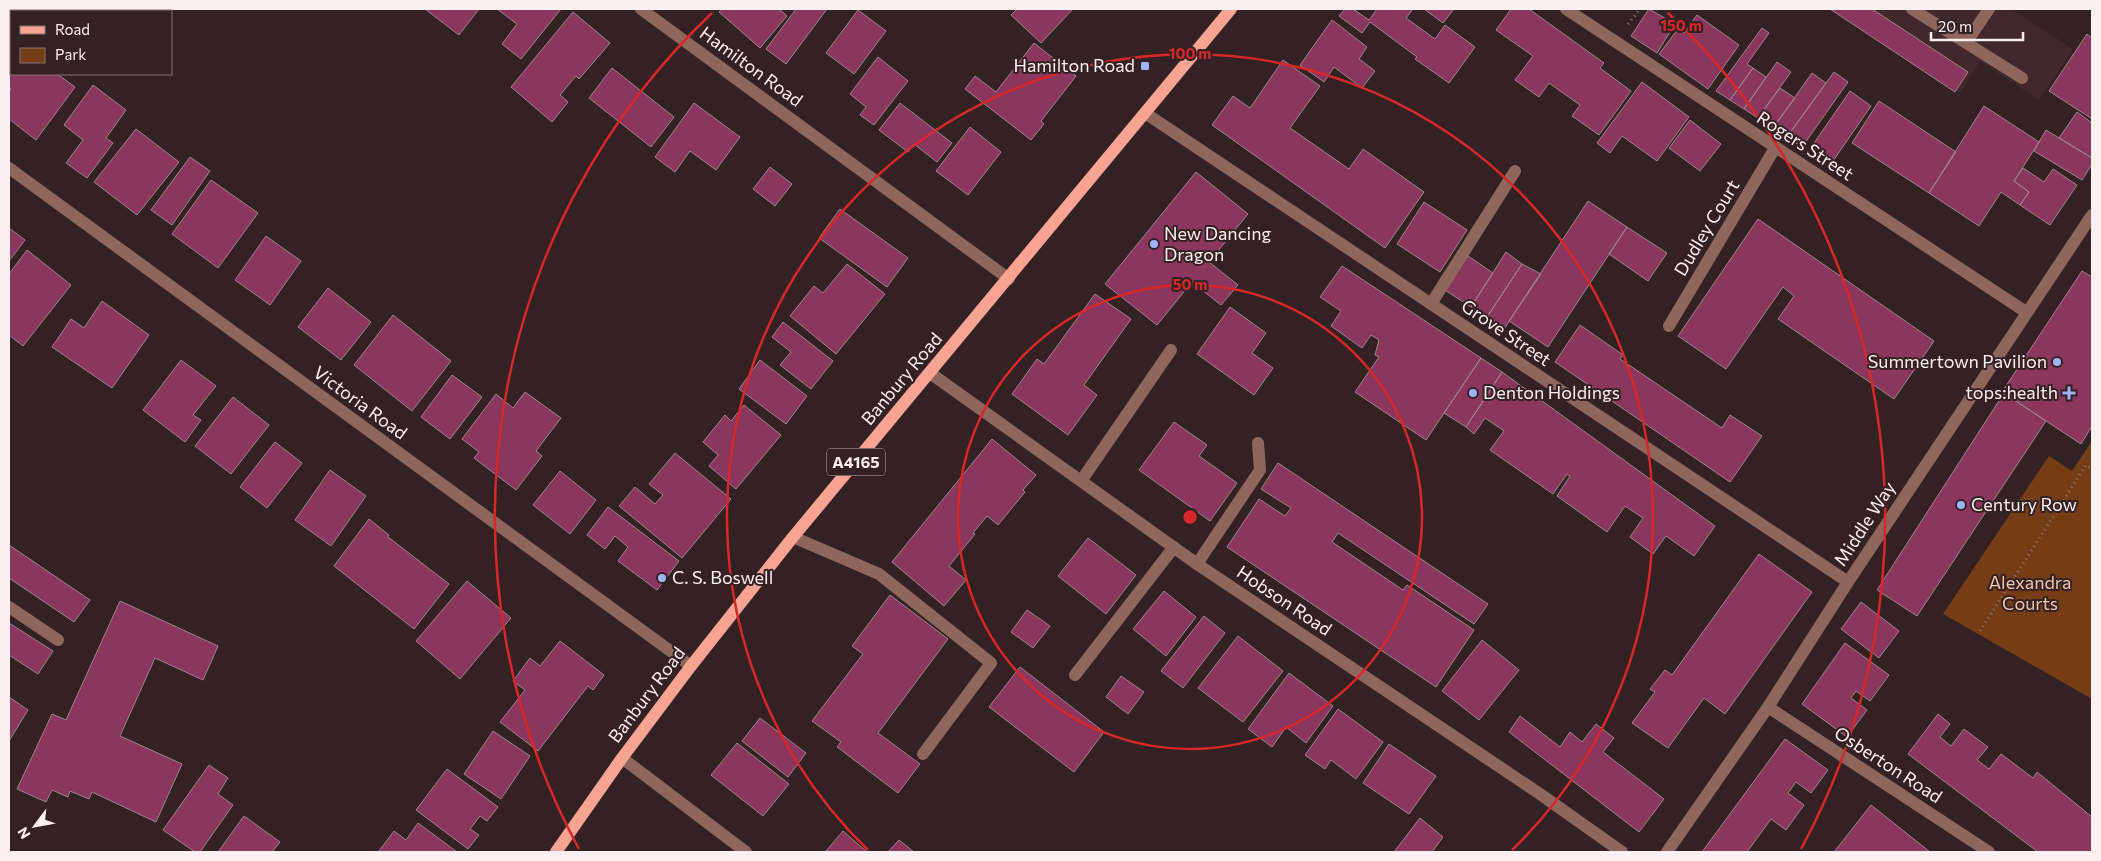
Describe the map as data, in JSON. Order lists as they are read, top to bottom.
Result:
{
  "streets": {
    "main road": ["Banbury Road", "A4165"],
    "street": [
      "Hamilton Road",
      "Rogers Street",
      "Dudley Court",
      "Grove Street",
      "Victoria Road",
      "Middle Way",
      "Hobson Road",
      "Osberton Road"
    ]
  },
  "crossings": [
    ["Hamilton Road", "Banbury Road"],
    ["Rogers Street", "Dudley Court"],
    ["Rogers Street", "Middle Way"],
    ["Grove Street", "Banbury Road"],
    ["Grove Street", "Middle Way"],
    ["Banbury Road", "Victoria Road"],
    ["Banbury Road", "Hobson Road"],
    ["Middle Way", "Osberton Road"]
  ],
  "parks": ["Alexandra Courts"],
  "places": {
    "transit": ["Hamilton Road"],
    "other": [
      "New Dancing Dragon",
      "Summertown Pavilion",
      "Denton Holdings",
      "Century Row",
      "C. S. Boswell"
    ],
    "health": ["tops:health"]
  },
  "legend": ["Road", "Park"],
  "scale_bar": "20 m",
  "north": "bottom left",
  "rings": ["150 m", "100 m", "50 m"]
}
